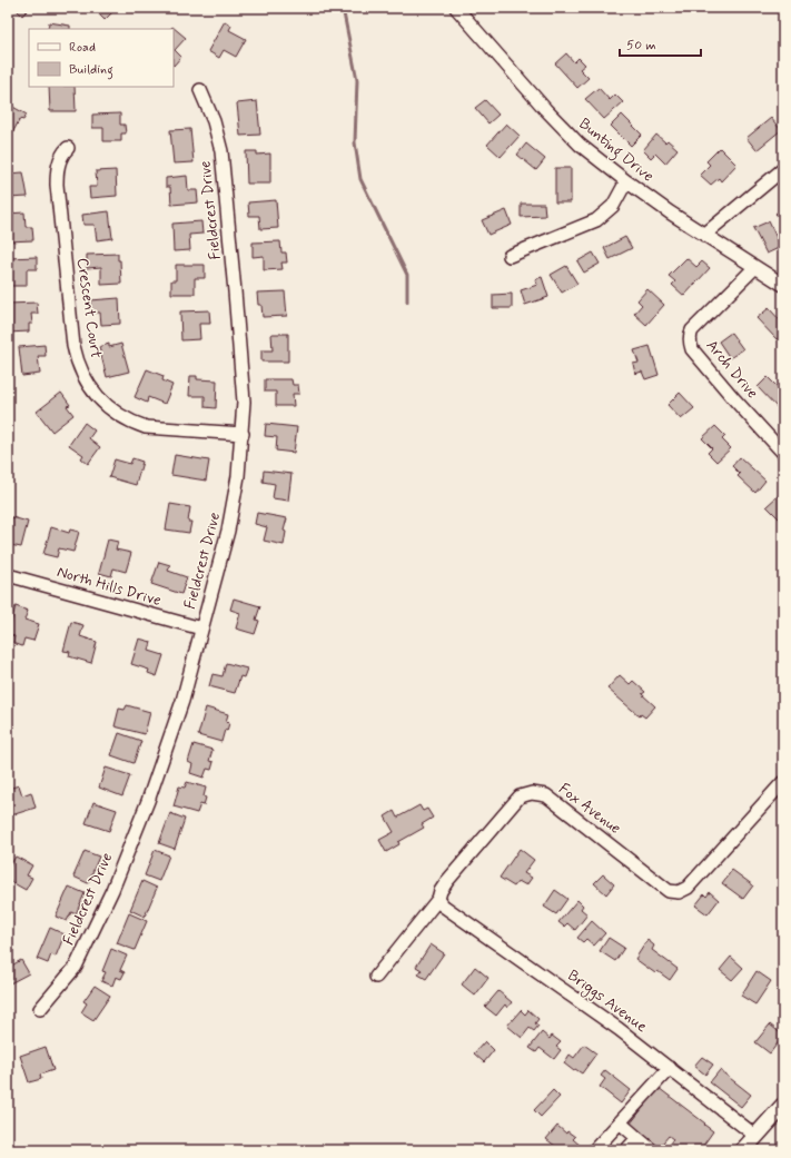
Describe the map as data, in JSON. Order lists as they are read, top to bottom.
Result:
{
  "streets": {
    "street": [
      "Bunting Drive",
      "Fieldcrest Drive",
      "Crescent Court",
      "Arch Drive",
      "North Hills Drive",
      "Fox Avenue",
      "Briggs Avenue"
    ]
  },
  "crossings": [
    ["Bunting Drive", "Arch Drive"],
    ["Fieldcrest Drive", "Crescent Court"],
    ["Fieldcrest Drive", "North Hills Drive"],
    ["Fox Avenue", "Briggs Avenue"]
  ],
  "legend": ["Road", "Building"],
  "scale_bar": "50 m"
}
